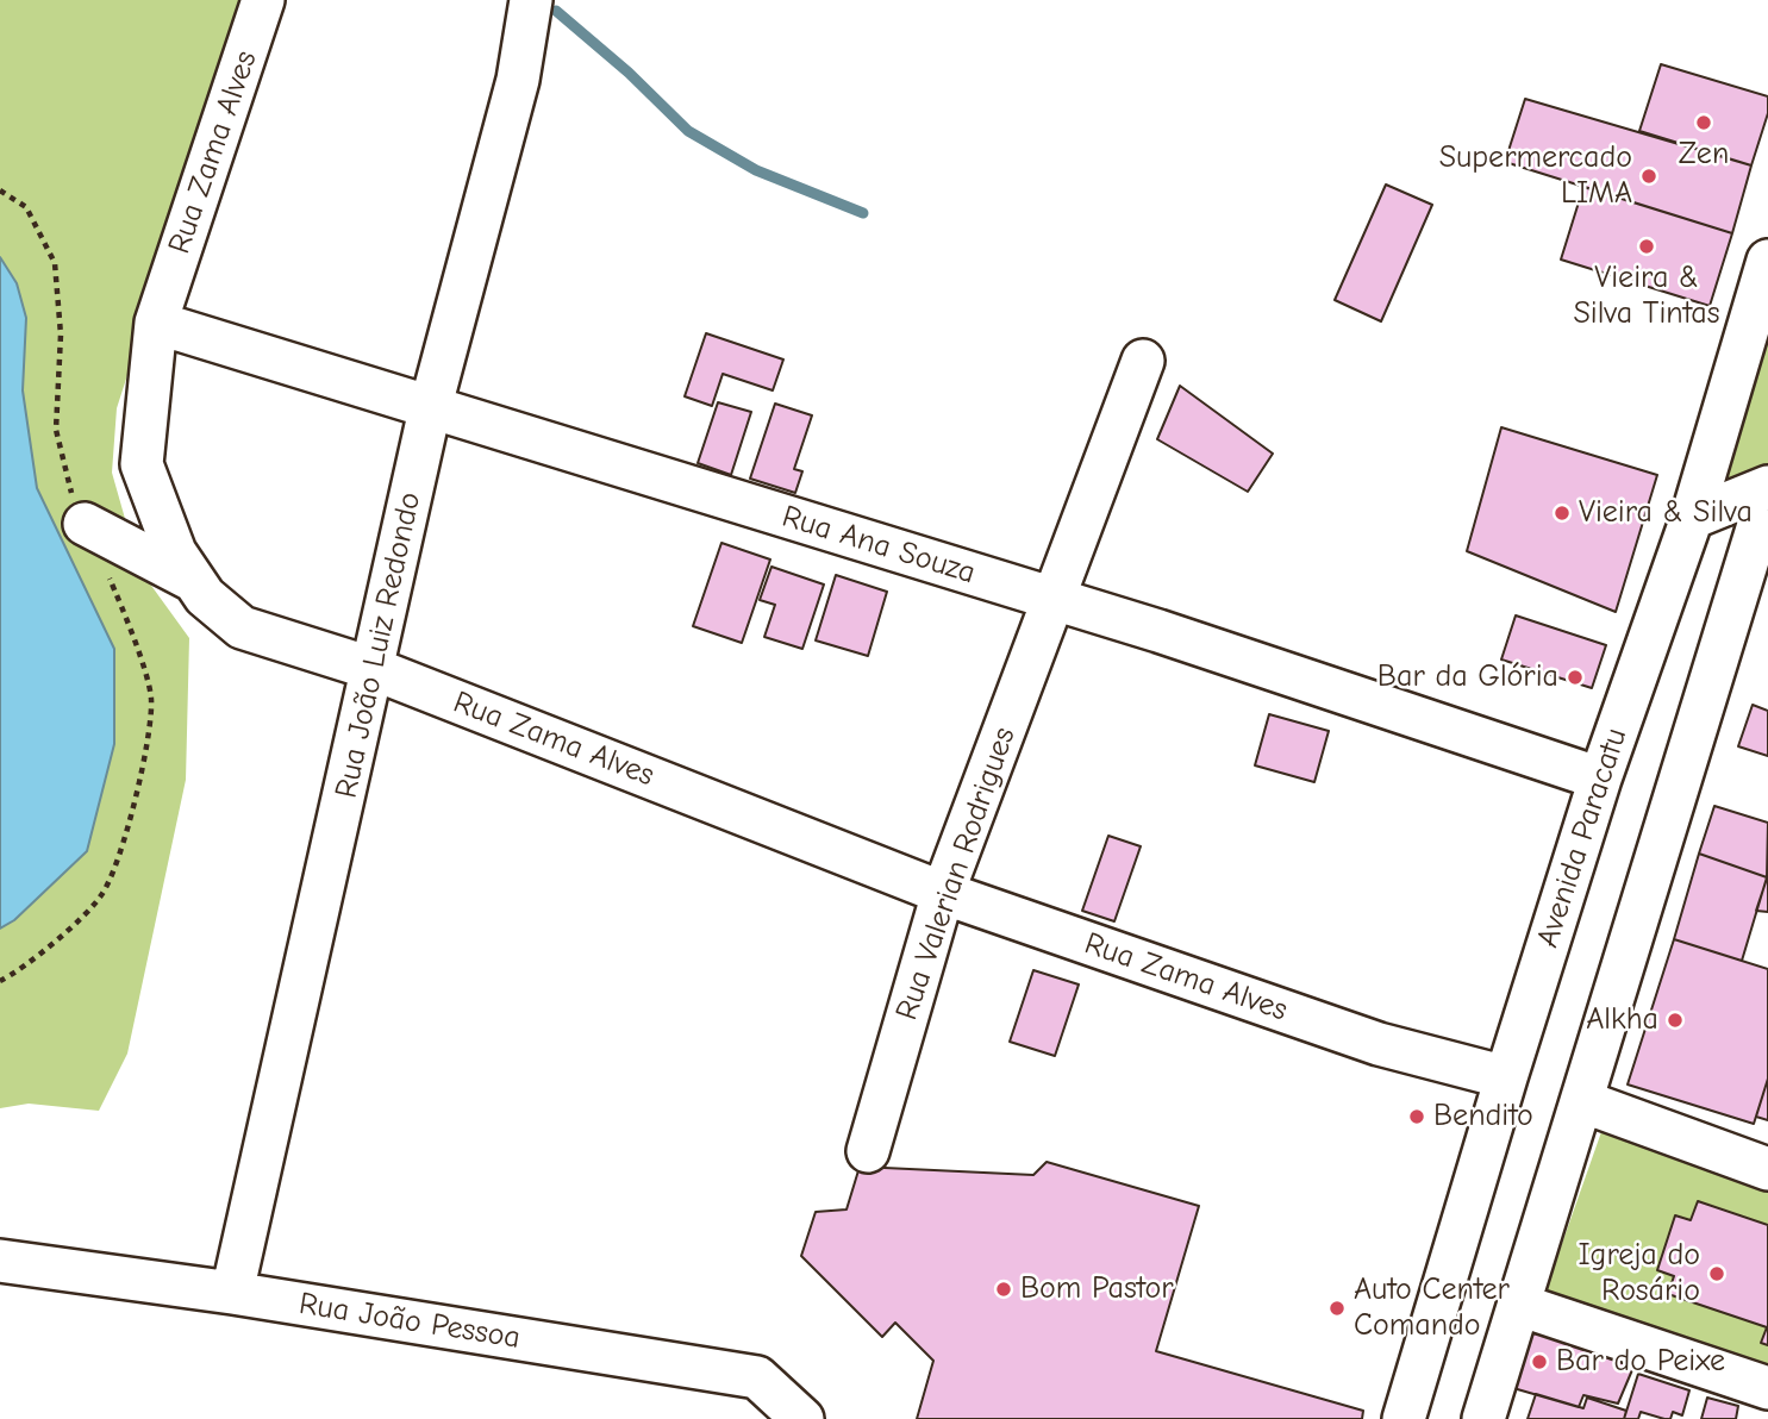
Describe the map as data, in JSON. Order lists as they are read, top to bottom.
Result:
{
  "streets": {
    "street": [
      "Rua Zama Alves",
      "Rua Ana Souza",
      "Rua João Luiz Redondo",
      "Avenida Paracatu",
      "Rua Valerian Rodrigues",
      "Rua João Pessoa"
    ]
  },
  "crossings": [
    ["Rua Zama Alves", "Rua Ana Souza"],
    ["Rua Zama Alves", "Rua João Luiz Redondo"],
    ["Rua Zama Alves", "Avenida Paracatu"],
    ["Rua Zama Alves", "Rua Valerian Rodrigues"],
    ["Rua Ana Souza", "Rua João Luiz Redondo"],
    ["Rua Ana Souza", "Avenida Paracatu"],
    ["Rua Ana Souza", "Rua Valerian Rodrigues"],
    ["Rua João Luiz Redondo", "Rua João Pessoa"]
  ],
  "places": [
    "Zen",
    "Supermercado LIMA",
    "Vieira & Silva Tintas",
    "Vieira & Silva",
    "Bar da Glória",
    "Alkha",
    "Bendito",
    "Igreja do Rosário",
    "Bom Pastor",
    "Auto Center Comando",
    "Bar do Peixe"
  ]
}
